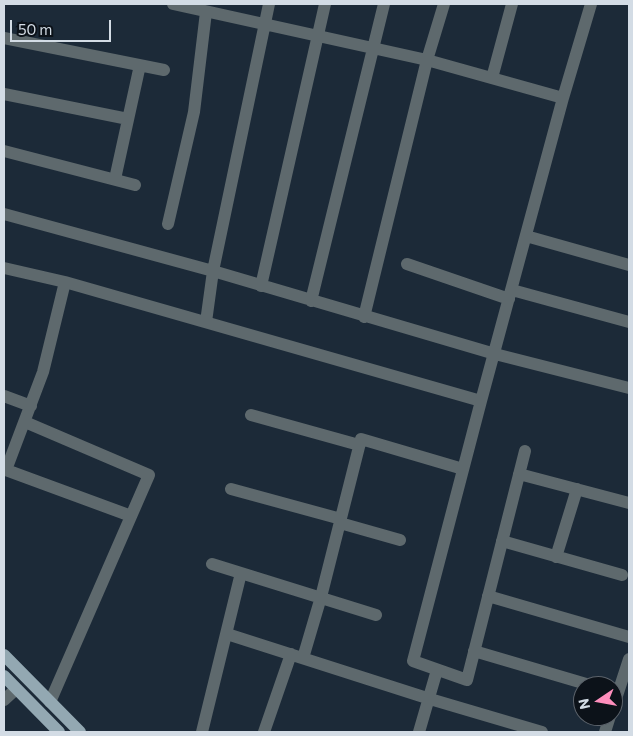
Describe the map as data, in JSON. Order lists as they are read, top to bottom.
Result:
{
  "scale_bar": "50 m",
  "north": "left"
}
